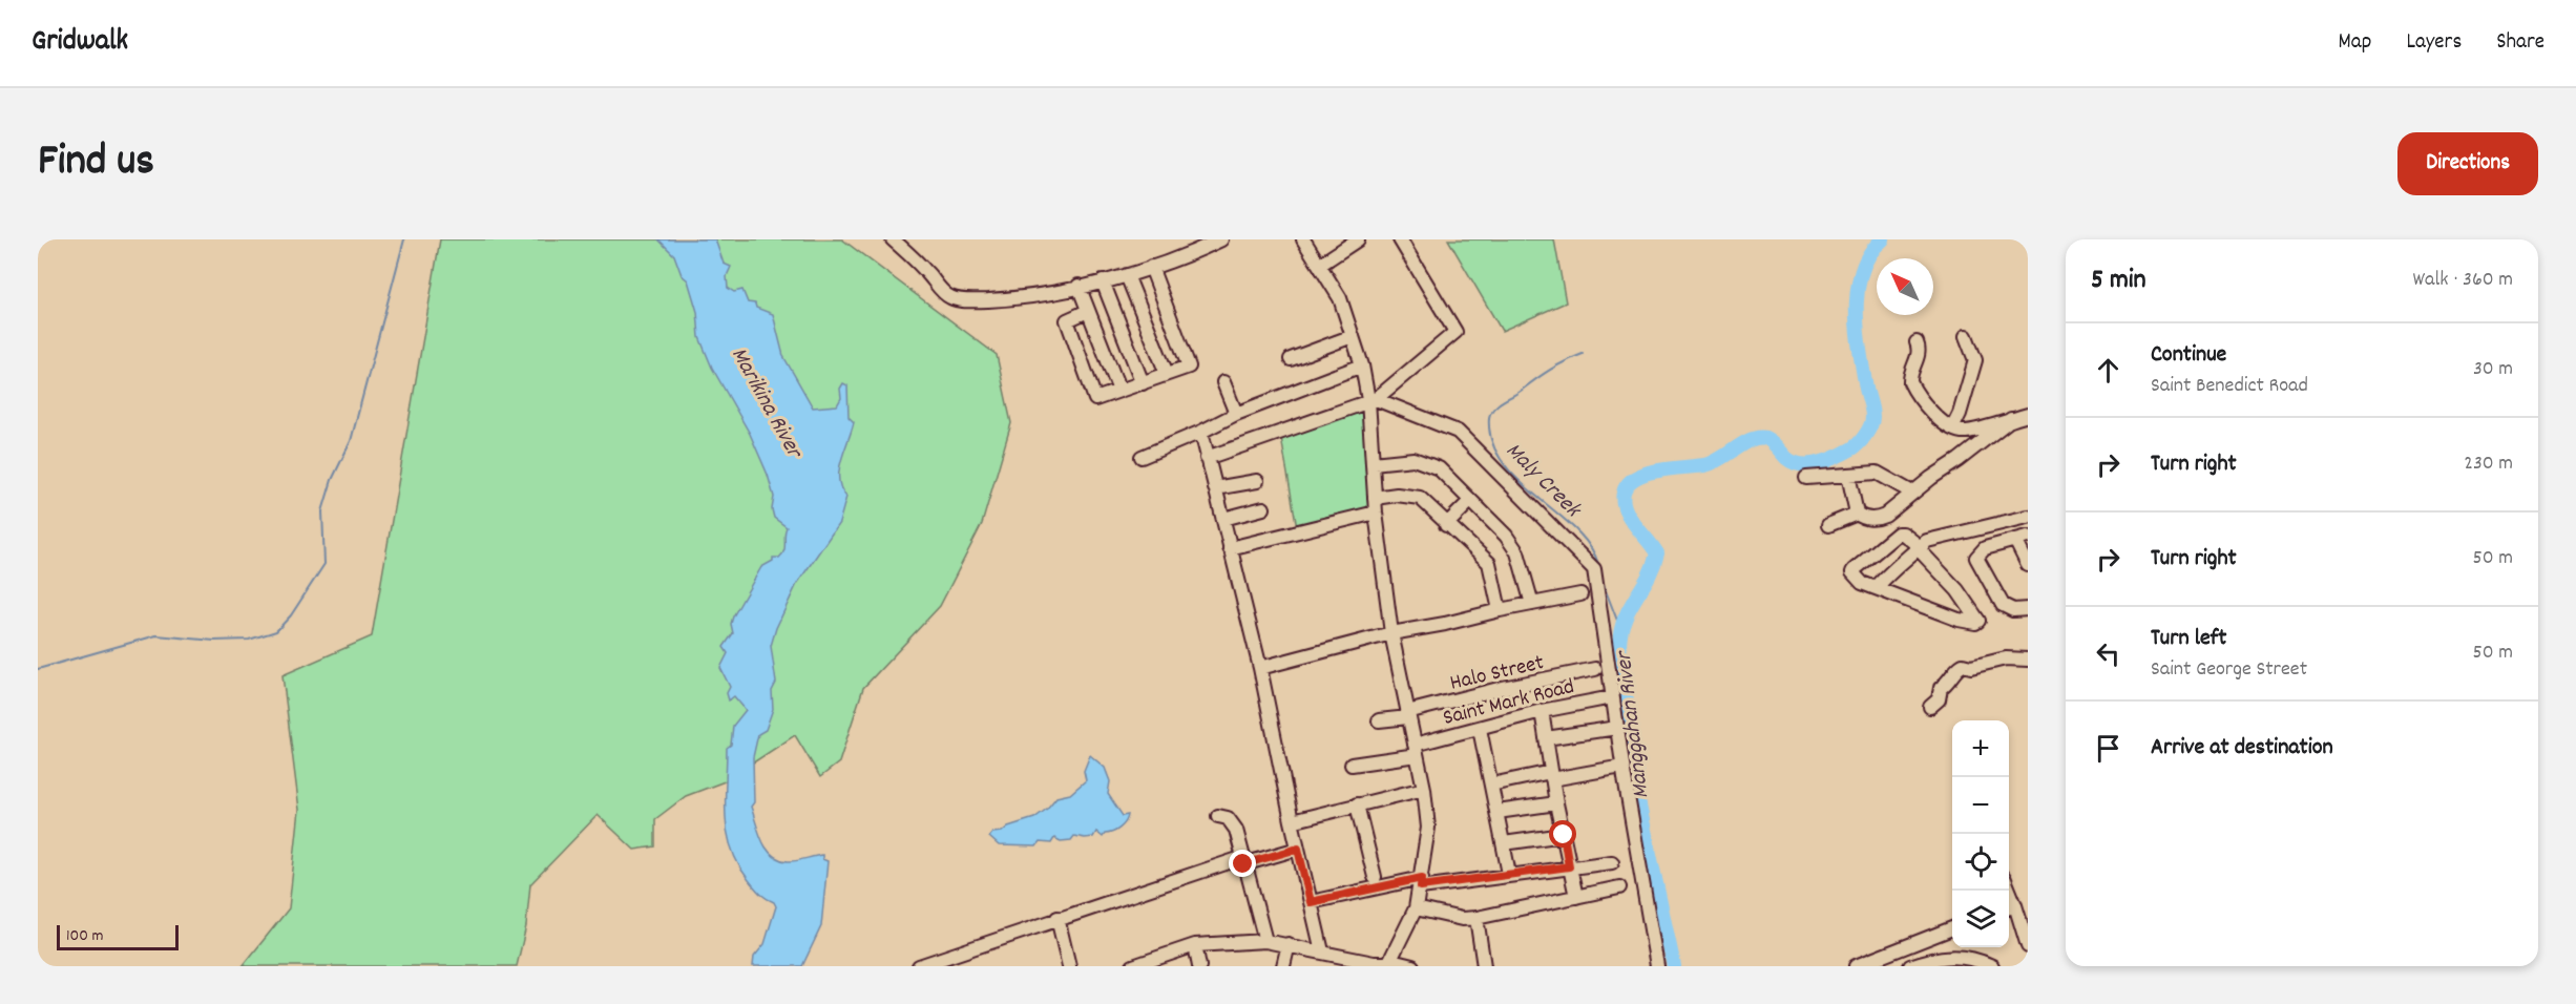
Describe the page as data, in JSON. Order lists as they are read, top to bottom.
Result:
{
  "streets": {
    "street": ["Halo Street", "Saint Mark Road"]
  },
  "water": ["Marikina River", "Maly Creek", "Manggahan River"],
  "scale_bar": "100 m",
  "north": "top left",
  "page": {
    "header": "Gridwalk",
    "nav": ["Map", "Layers", "Share"],
    "title": "Find us",
    "buttons": "Directions",
    "heading": ["5 min", "Walk · 360 m"],
    "list": [
      ["Continue", "Saint Benedict Road", "30 m"],
      ["Turn right", "230 m"],
      ["Turn right", "50 m"],
      ["Turn left", "Saint George Street", "50 m"],
      "Arrive at destination"
    ],
    "map_buttons": ["+", "−"],
    "scale": "100 m"
  }
}
